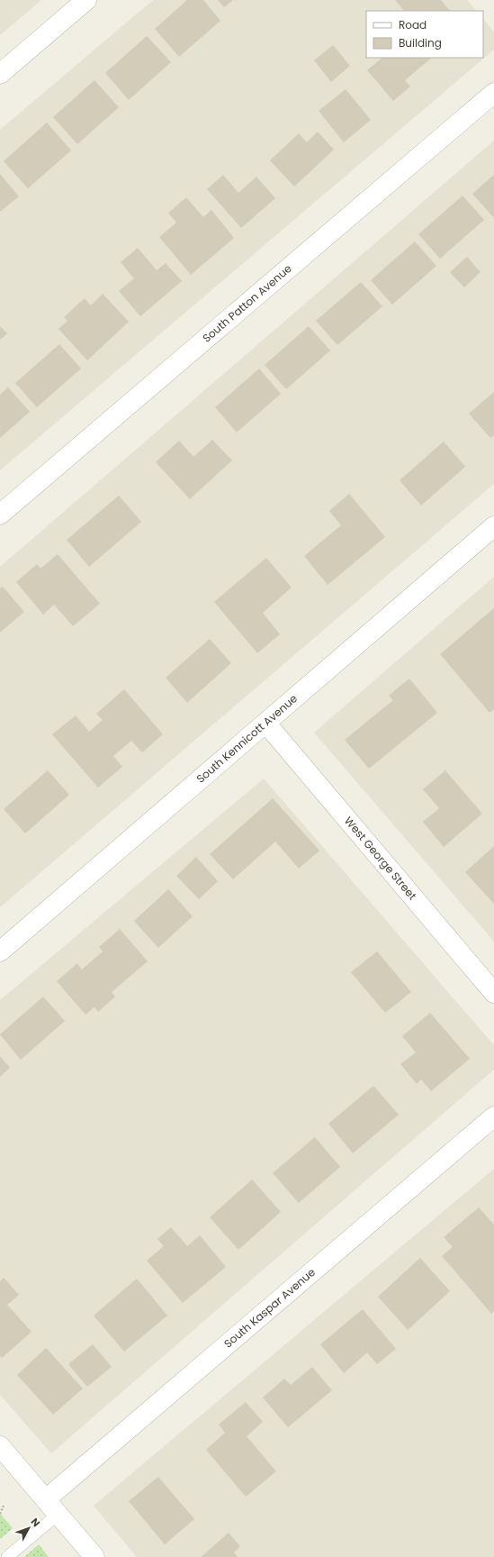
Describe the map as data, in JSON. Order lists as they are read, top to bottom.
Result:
{
  "streets": {
    "street": [
      "South Patton Avenue",
      "South Kennicott Avenue",
      "West George Street",
      "South Kaspar Avenue"
    ]
  },
  "crossings": [
    ["South Kennicott Avenue", "West George Street"]
  ],
  "legend": ["Road", "Building"],
  "north": "top right"
}
